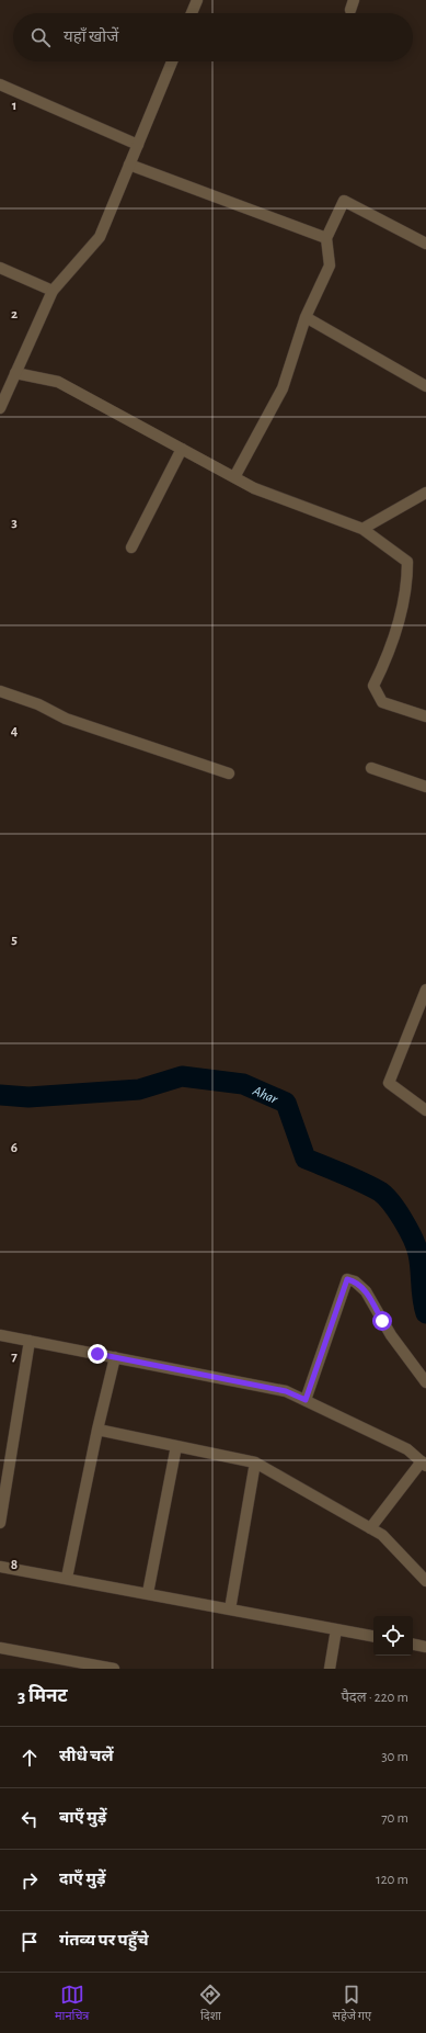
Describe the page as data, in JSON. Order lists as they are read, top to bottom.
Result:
{
  "water": ["Ahar"],
  "page": {
    "search": "यहाँ खोजें",
    "heading": ["3 मिनट", "पैदल · 220 m"],
    "list": [
      ["सीधे चलें", "30 m"],
      ["बाएँ मुड़ें", "70 m"],
      ["दाएँ मुड़ें", "120 m"],
      "गंतव्य पर पहुँचे"
    ],
    "nav": ["मानचित्र", "दिशा", "सहेजे गए"]
  },
  "grid": {
    "rows": [
      "1",
      "2",
      "3",
      "4",
      "5",
      "6",
      "7",
      "8"
    ]
  }
}
